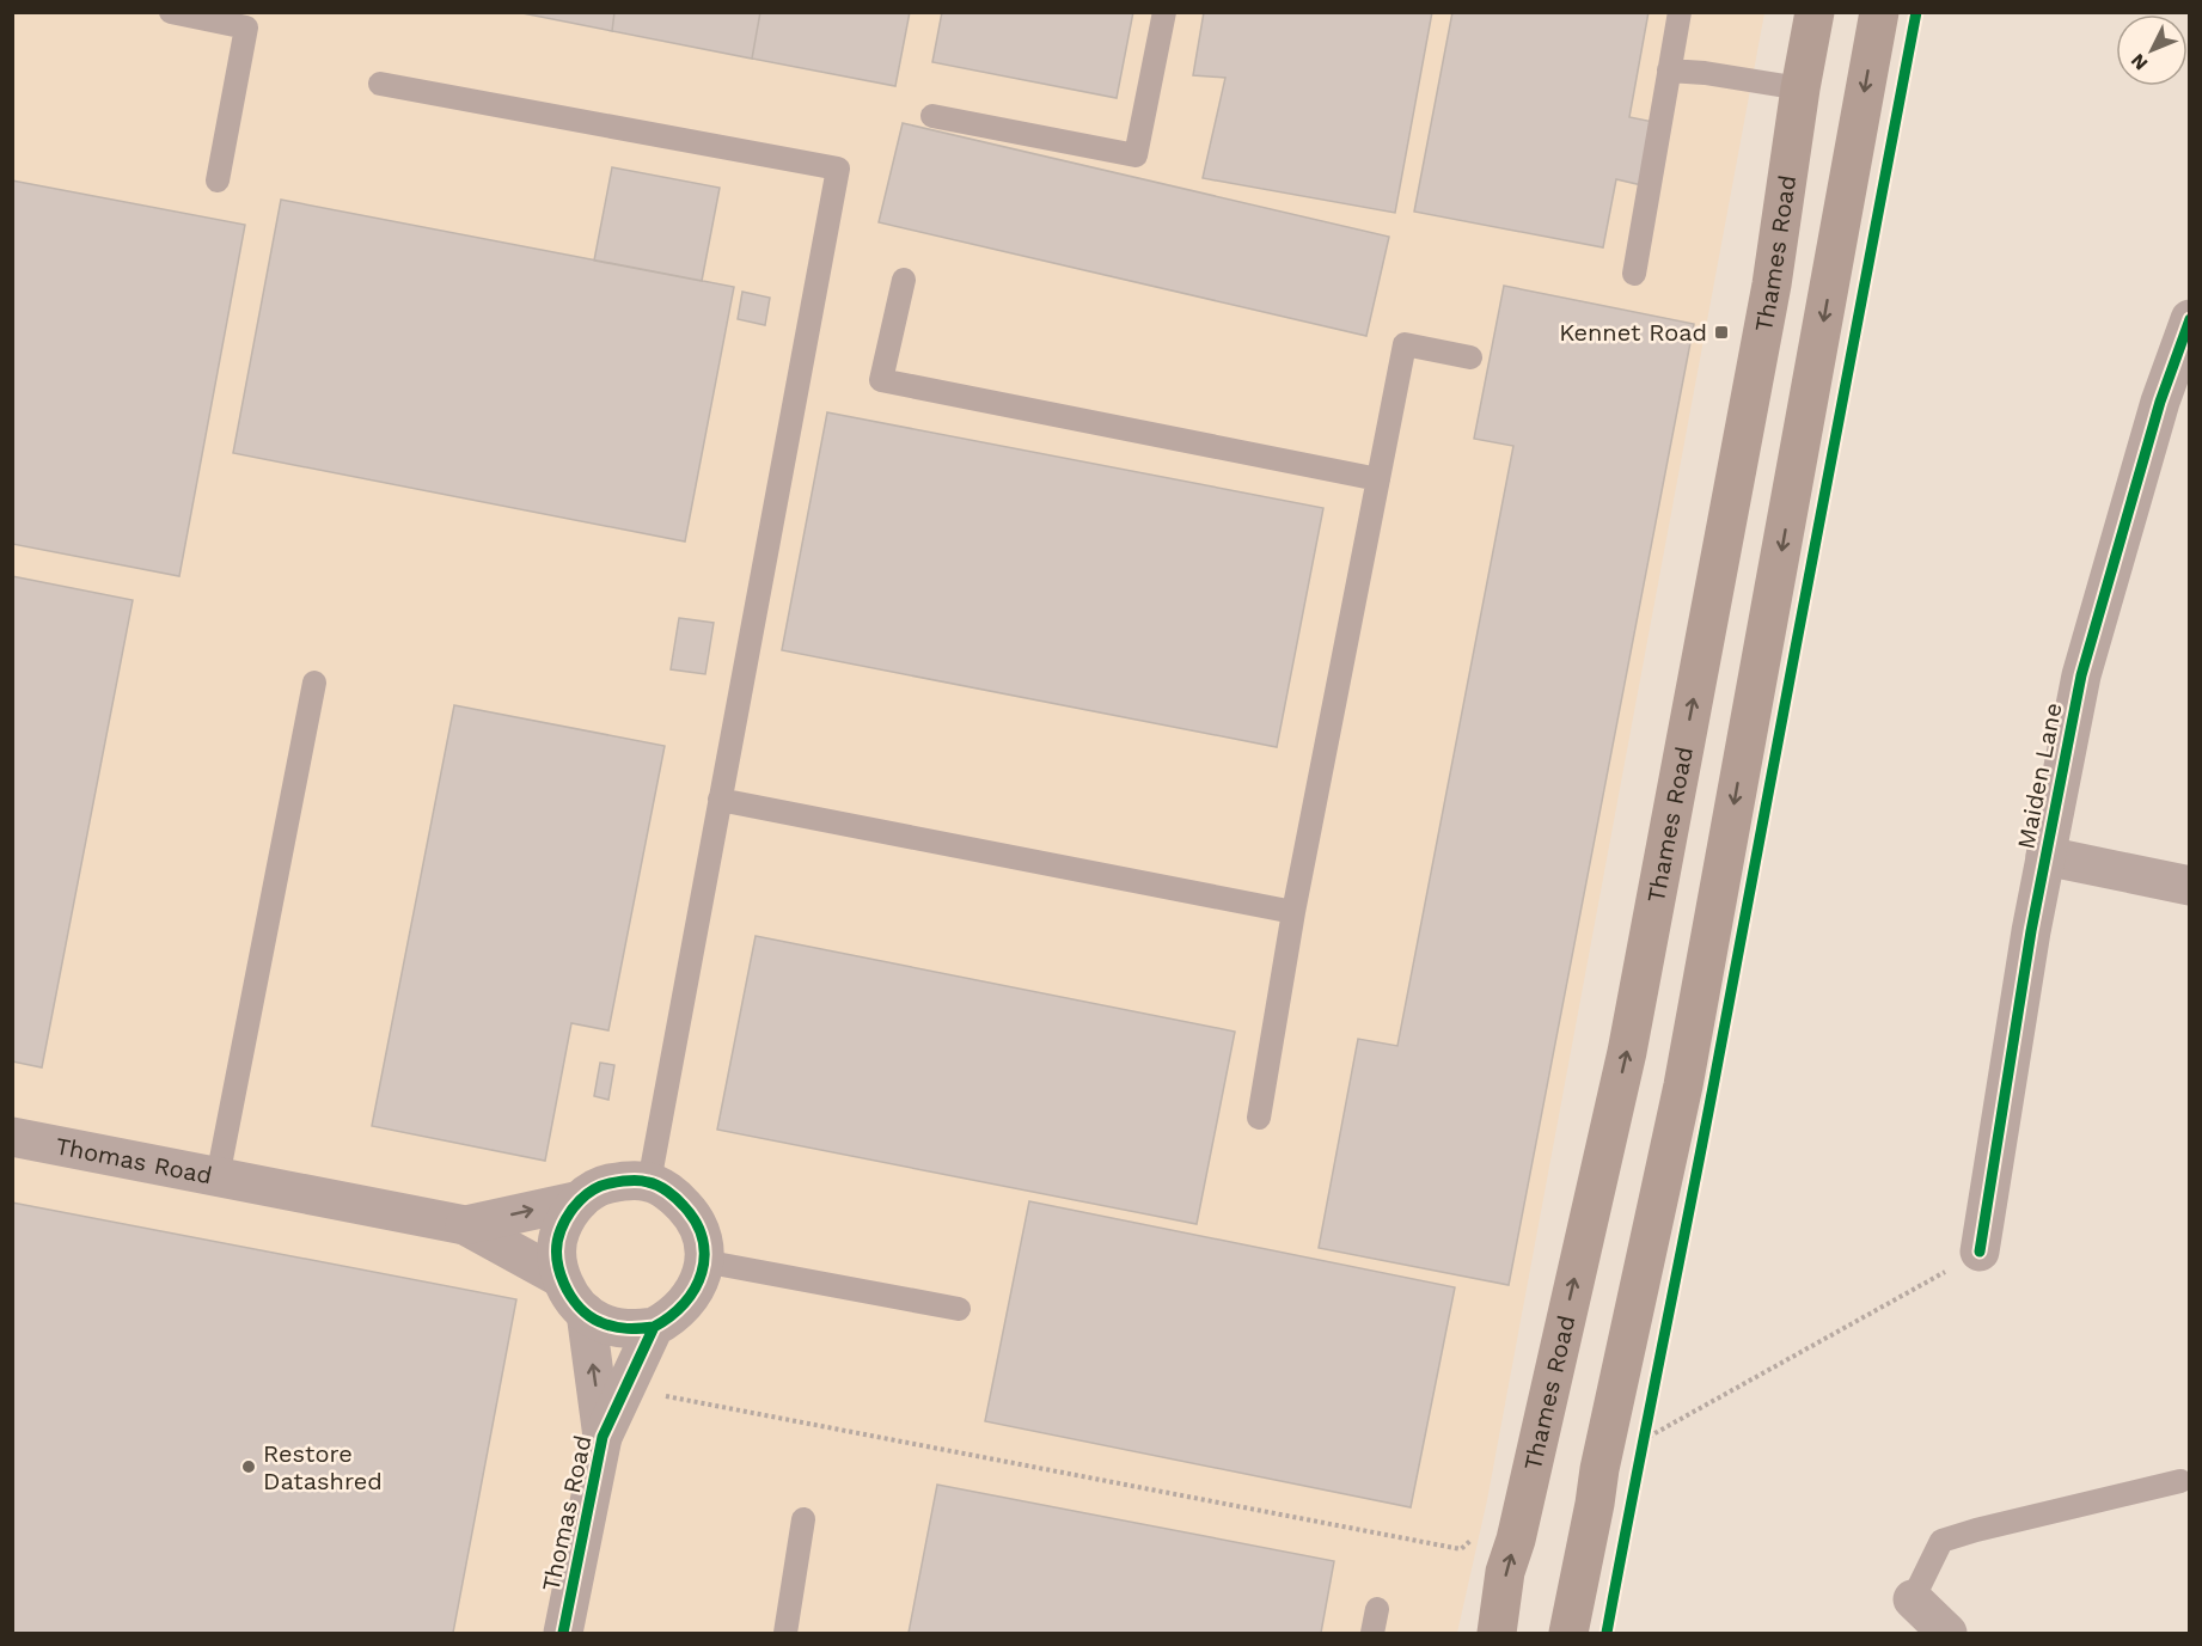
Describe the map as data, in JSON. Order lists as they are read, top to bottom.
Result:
{
  "streets": {
    "main road": ["Thames Road"],
    "street": ["Maiden Lane", "Thomas Road"]
  },
  "places": {
    "transit": ["Kennet Road"],
    "other": ["Restore Datashred"]
  },
  "north": "bottom left"
}
